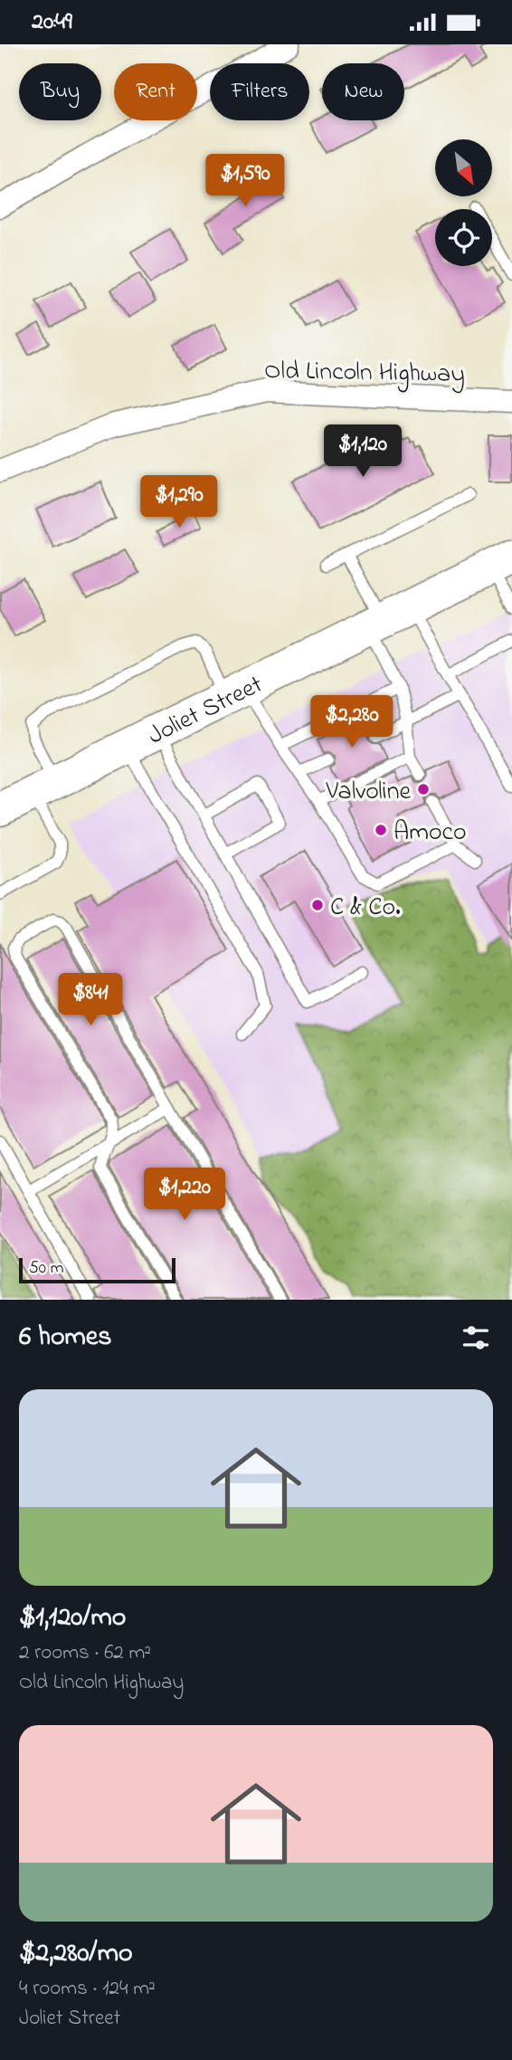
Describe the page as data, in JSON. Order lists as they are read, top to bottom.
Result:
{
  "streets": {
    "main road": ["Joliet Street"],
    "street": ["Old Lincoln Highway"]
  },
  "places": ["Valvoline", "Amoco", "C & Co."],
  "scale_bar": "50 m",
  "north": "bottom right",
  "page": {
    "status": "20:49",
    "chip": [
      "Buy",
      "Rent",
      "Filters",
      "New"
    ],
    "price": [
      "$1,590",
      "$1,120",
      "$1,290",
      "$2,280",
      "$841",
      "$1,220"
    ],
    "scale": "50 m",
    "heading": "6 homes",
    "list": [
      {
        "name": "$1,120/mo",
        "note": "2 rooms · 62 m² · Old Lincoln Highway"
      },
      {
        "name": "$2,280/mo",
        "note": "4 rooms · 124 m² · Joliet Street"
      }
    ]
  }
}
